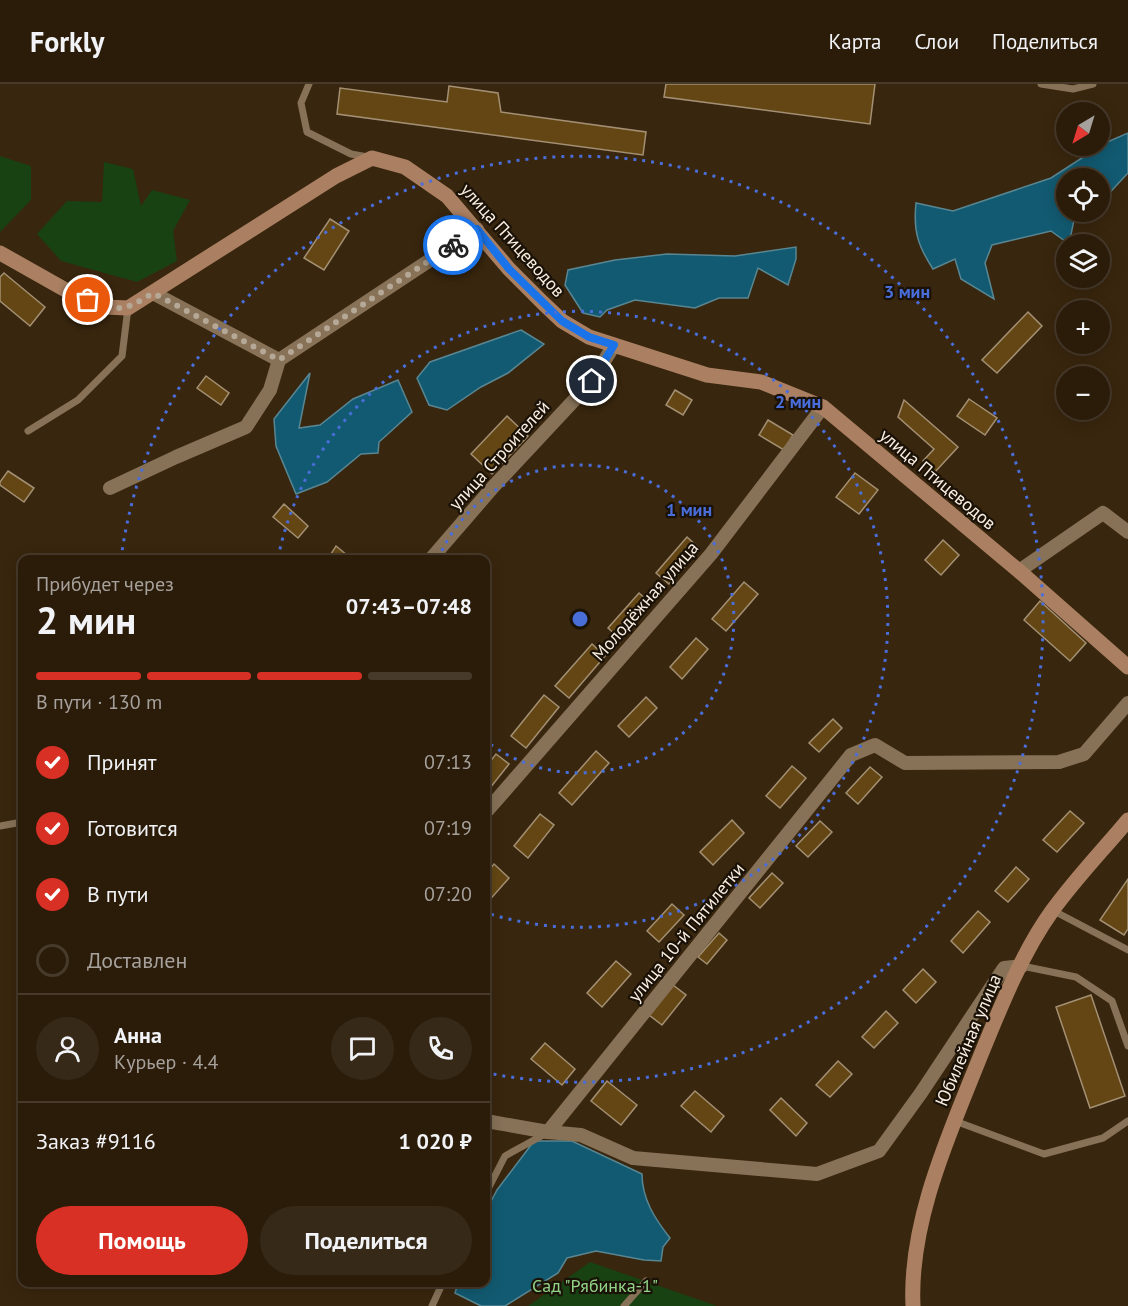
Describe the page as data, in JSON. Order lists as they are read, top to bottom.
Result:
{
  "streets": {
    "street": [
      "улица Птицеводов",
      "улица Строителей",
      "Молодёжная улица",
      "улица 10-й Пятилетки",
      "Юбилейная улица"
    ]
  },
  "crossings": [
    ["улица Птицеводов", "улица Строителей"],
    ["улица Птицеводов", "Молодёжная улица"]
  ],
  "parks": ["Сад \"Рябинка-1\""],
  "north": "bottom left",
  "page": {
    "header": "Forkly",
    "nav": ["Карта", "Слои", "Поделиться"],
    "map_buttons": ["+", "−"],
    "heading": ["2 мин", "Прибудет через", "07:43–07:48"],
    "panel": [
      "Анна",
      "Курьер · 4.4",
      "Заказ #9116",
      "1 020 ₽"
    ],
    "bar": "В пути · 130 m",
    "list": [
      ["Принят", "07:13"],
      ["Готовится", "07:19"],
      ["В пути", "07:20"],
      "Доставлен"
    ],
    "buttons": ["Помощь", "Поделиться"]
  },
  "rings": ["3 мин", "2 мин", "1 мин"]
}
